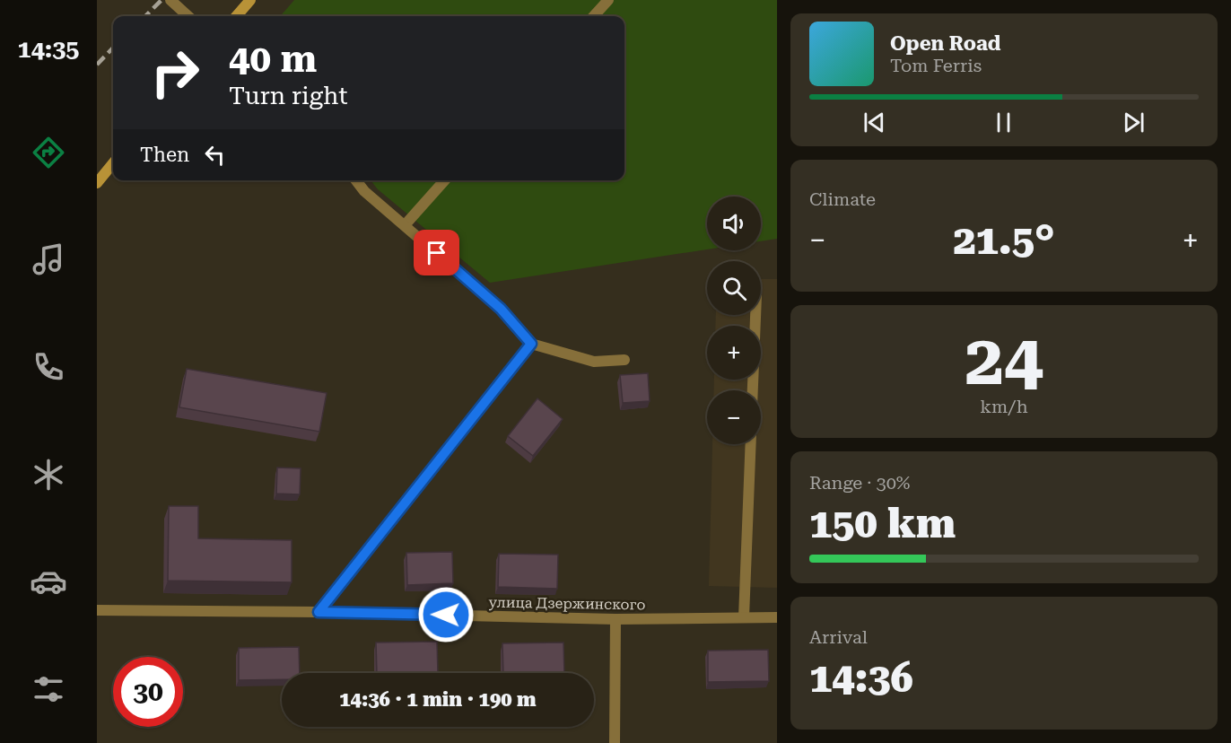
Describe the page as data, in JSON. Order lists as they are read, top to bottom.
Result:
{
  "streets": {
    "street": ["улица Дзержинского"]
  },
  "page": {
    "tabs": "14:35",
    "turn": ["40 m", "Turn right"],
    "song": ["Open Road", "Tom Ferris"],
    "then": "Then",
    "tile": [
      "Climate",
      ["24", "km/h"],
      ["Range · 30%", "150 km"],
      ["Arrival", "14:36"]
    ],
    "map_buttons": ["+", "−"],
    "heat": ["−", "21.5°", "+"],
    "limit": "30",
    "trip": "14:36 · 1 min · 190 m"
  }
}
